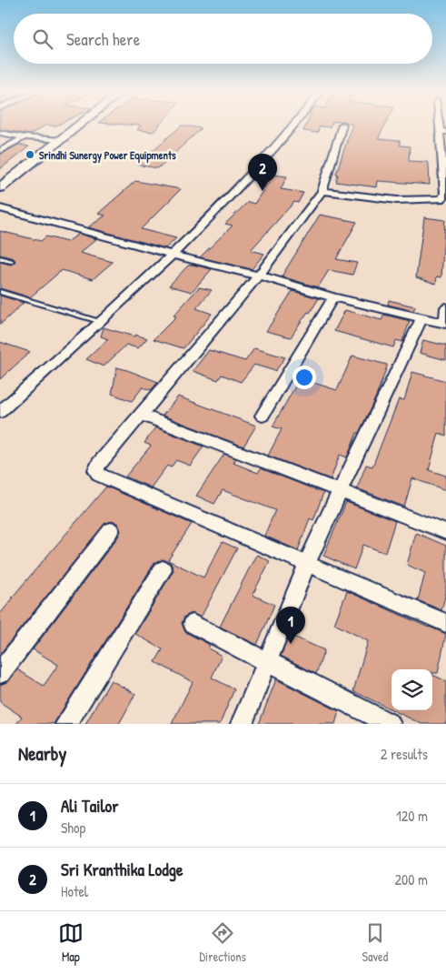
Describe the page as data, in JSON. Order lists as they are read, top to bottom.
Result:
{
  "places": ["Srindhi Sunergy Power Equipments"],
  "page": {
    "search": "Search here",
    "pins": ["2", "1"],
    "heading": ["Nearby", "2 results"],
    "list": [
      {
        "mark": "1",
        "name": "Ali Tailor",
        "note": "Shop",
        "value": "120 m"
      },
      {
        "mark": "2",
        "name": "Sri Kranthika Lodge",
        "note": "Hotel",
        "value": "200 m"
      }
    ],
    "nav": ["Map", "Directions", "Saved"]
  }
}
